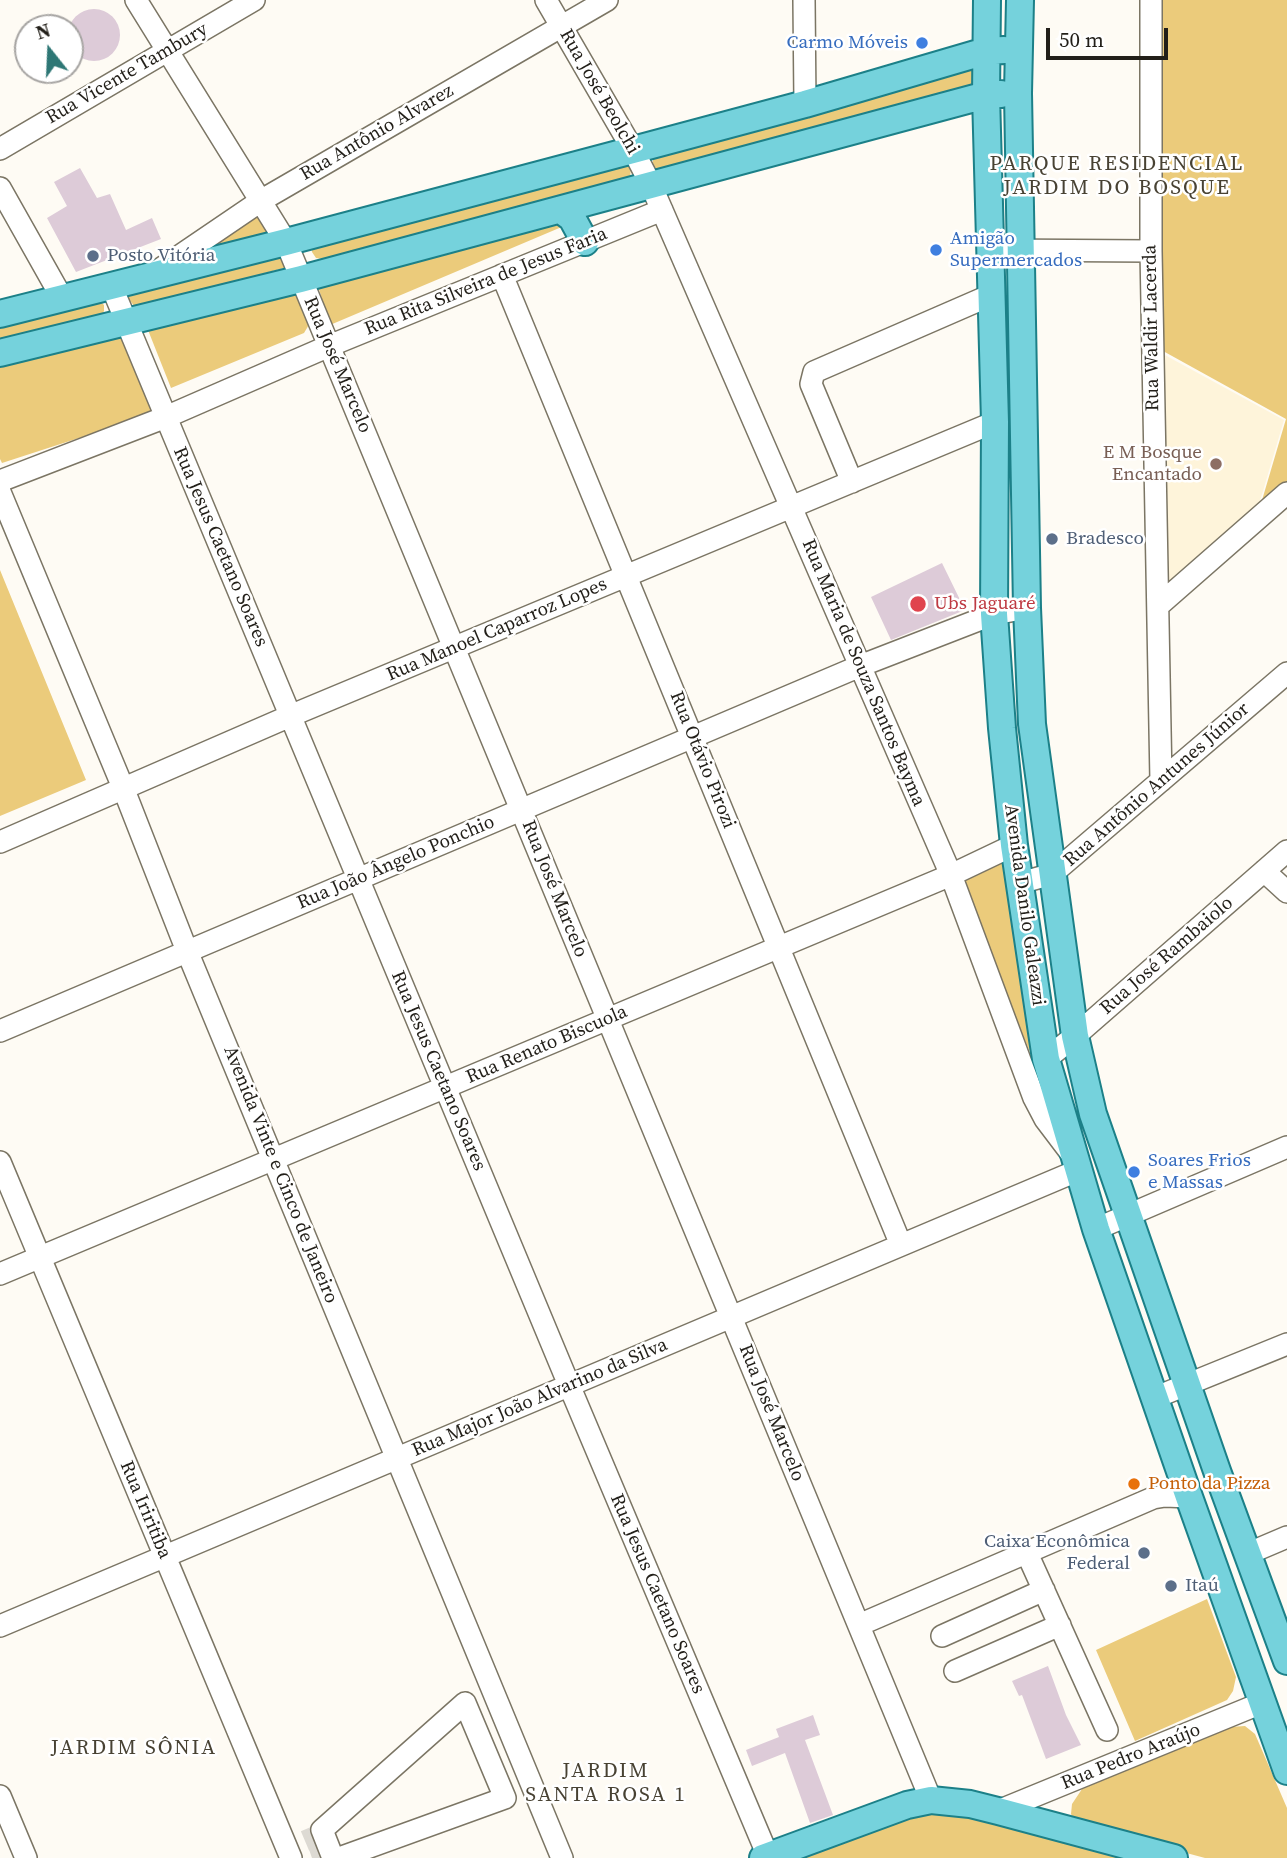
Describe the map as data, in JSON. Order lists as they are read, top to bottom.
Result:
{
  "streets": {
    "main road": ["Avenida Danilo Galeazzi"],
    "street": [
      "Rua Vicente Tambury",
      "Rua José Beolchi",
      "Rua Antônio Alvarez",
      "Rua Rita Silveira de Jesus Faria",
      "Rua Waldir Lacerda",
      "Rua José Marcelo",
      "Rua Jesus Caetano Soares",
      "Rua Manoel Caparroz Lopes",
      "Rua Maria de Souza Santos Bayma",
      "Rua Otávio Pirozi",
      "Rua Antônio Antunes Júnior",
      "Rua João Ângelo Ponchio",
      "Rua José Rambaiolo",
      "Rua Renato Biscuola",
      "Avenida Vinte e Cinco de Janeiro",
      "Rua Major João Alvarino da Silva",
      "Rua Iriritiba",
      "Rua Pedro Araújo"
    ]
  },
  "crossings": [
    ["Rua Vicente Tambury", "Rua José Marcelo"],
    ["Rua José Beolchi", "Rua Antônio Alvarez"],
    ["Rua José Beolchi", "Rua Maria de Souza Santos Bayma"],
    ["Rua Antônio Alvarez", "Rua José Marcelo"],
    ["Rua Rita Silveira de Jesus Faria", "Rua José Marcelo"],
    ["Rua Rita Silveira de Jesus Faria", "Rua Jesus Caetano Soares"],
    ["Rua Rita Silveira de Jesus Faria", "Rua Maria de Souza Santos Bayma"],
    ["Rua Rita Silveira de Jesus Faria", "Rua Otávio Pirozi"],
    ["Rua Waldir Lacerda", "Rua Antônio Antunes Júnior"],
    ["Rua José Marcelo", "Rua Manoel Caparroz Lopes"],
    ["Rua José Marcelo", "Rua João Ângelo Ponchio"],
    ["Rua José Marcelo", "Rua Renato Biscuola"],
    ["Rua José Marcelo", "Rua Major João Alvarino da Silva"],
    ["Rua Jesus Caetano Soares", "Rua Manoel Caparroz Lopes"],
    ["Rua Jesus Caetano Soares", "Rua João Ângelo Ponchio"],
    ["Rua Jesus Caetano Soares", "Rua Renato Biscuola"],
    ["Rua Jesus Caetano Soares", "Rua Major João Alvarino da Silva"],
    ["Rua Manoel Caparroz Lopes", "Rua Maria de Souza Santos Bayma"],
    ["Rua Manoel Caparroz Lopes", "Rua Otávio Pirozi"],
    ["Rua Manoel Caparroz Lopes", "Avenida Danilo Galeazzi"],
    ["Rua Manoel Caparroz Lopes", "Avenida Vinte e Cinco de Janeiro"],
    ["Rua Maria de Souza Santos Bayma", "Rua João Ângelo Ponchio"],
    ["Rua Maria de Souza Santos Bayma", "Avenida Danilo Galeazzi"],
    ["Rua Maria de Souza Santos Bayma", "Rua Renato Biscuola"],
    ["Rua Maria de Souza Santos Bayma", "Rua Major João Alvarino da Silva"],
    ["Rua Otávio Pirozi", "Rua João Ângelo Ponchio"],
    ["Rua Otávio Pirozi", "Rua Renato Biscuola"],
    ["Rua Otávio Pirozi", "Rua Major João Alvarino da Silva"],
    ["Rua Antônio Antunes Júnior", "Avenida Danilo Galeazzi"],
    ["Rua João Ângelo Ponchio", "Avenida Danilo Galeazzi"],
    ["Rua João Ângelo Ponchio", "Avenida Vinte e Cinco de Janeiro"],
    ["Avenida Danilo Galeazzi", "Rua José Rambaiolo"],
    ["Avenida Danilo Galeazzi", "Rua Renato Biscuola"],
    ["Avenida Danilo Galeazzi", "Rua Major João Alvarino da Silva"],
    ["Avenida Danilo Galeazzi", "Rua Pedro Araújo"],
    ["Rua Renato Biscuola", "Avenida Vinte e Cinco de Janeiro"],
    ["Rua Renato Biscuola", "Rua Iriritiba"],
    ["Avenida Vinte e Cinco de Janeiro", "Rua Major João Alvarino da Silva"],
    ["Rua Major João Alvarino da Silva", "Rua Iriritiba"]
  ],
  "districts": ["PARQUE RESIDENCIAL JARDIM DO BOSQUE", "JARDIM SÔNIA", "JARDIM SANTA ROSA 1"],
  "places": [
    "Carmo Móveis",
    "Amigão Supermercados",
    "Posto Vitória",
    "E M Bosque Encantado",
    "Bradesco",
    "Ubs Jaguaré",
    "Soares Frios e Massas",
    "Ponto da Pizza",
    "Caixa Econômica Federal",
    "Itaú"
  ],
  "scale_bar": "50 m",
  "north": "top"
}
